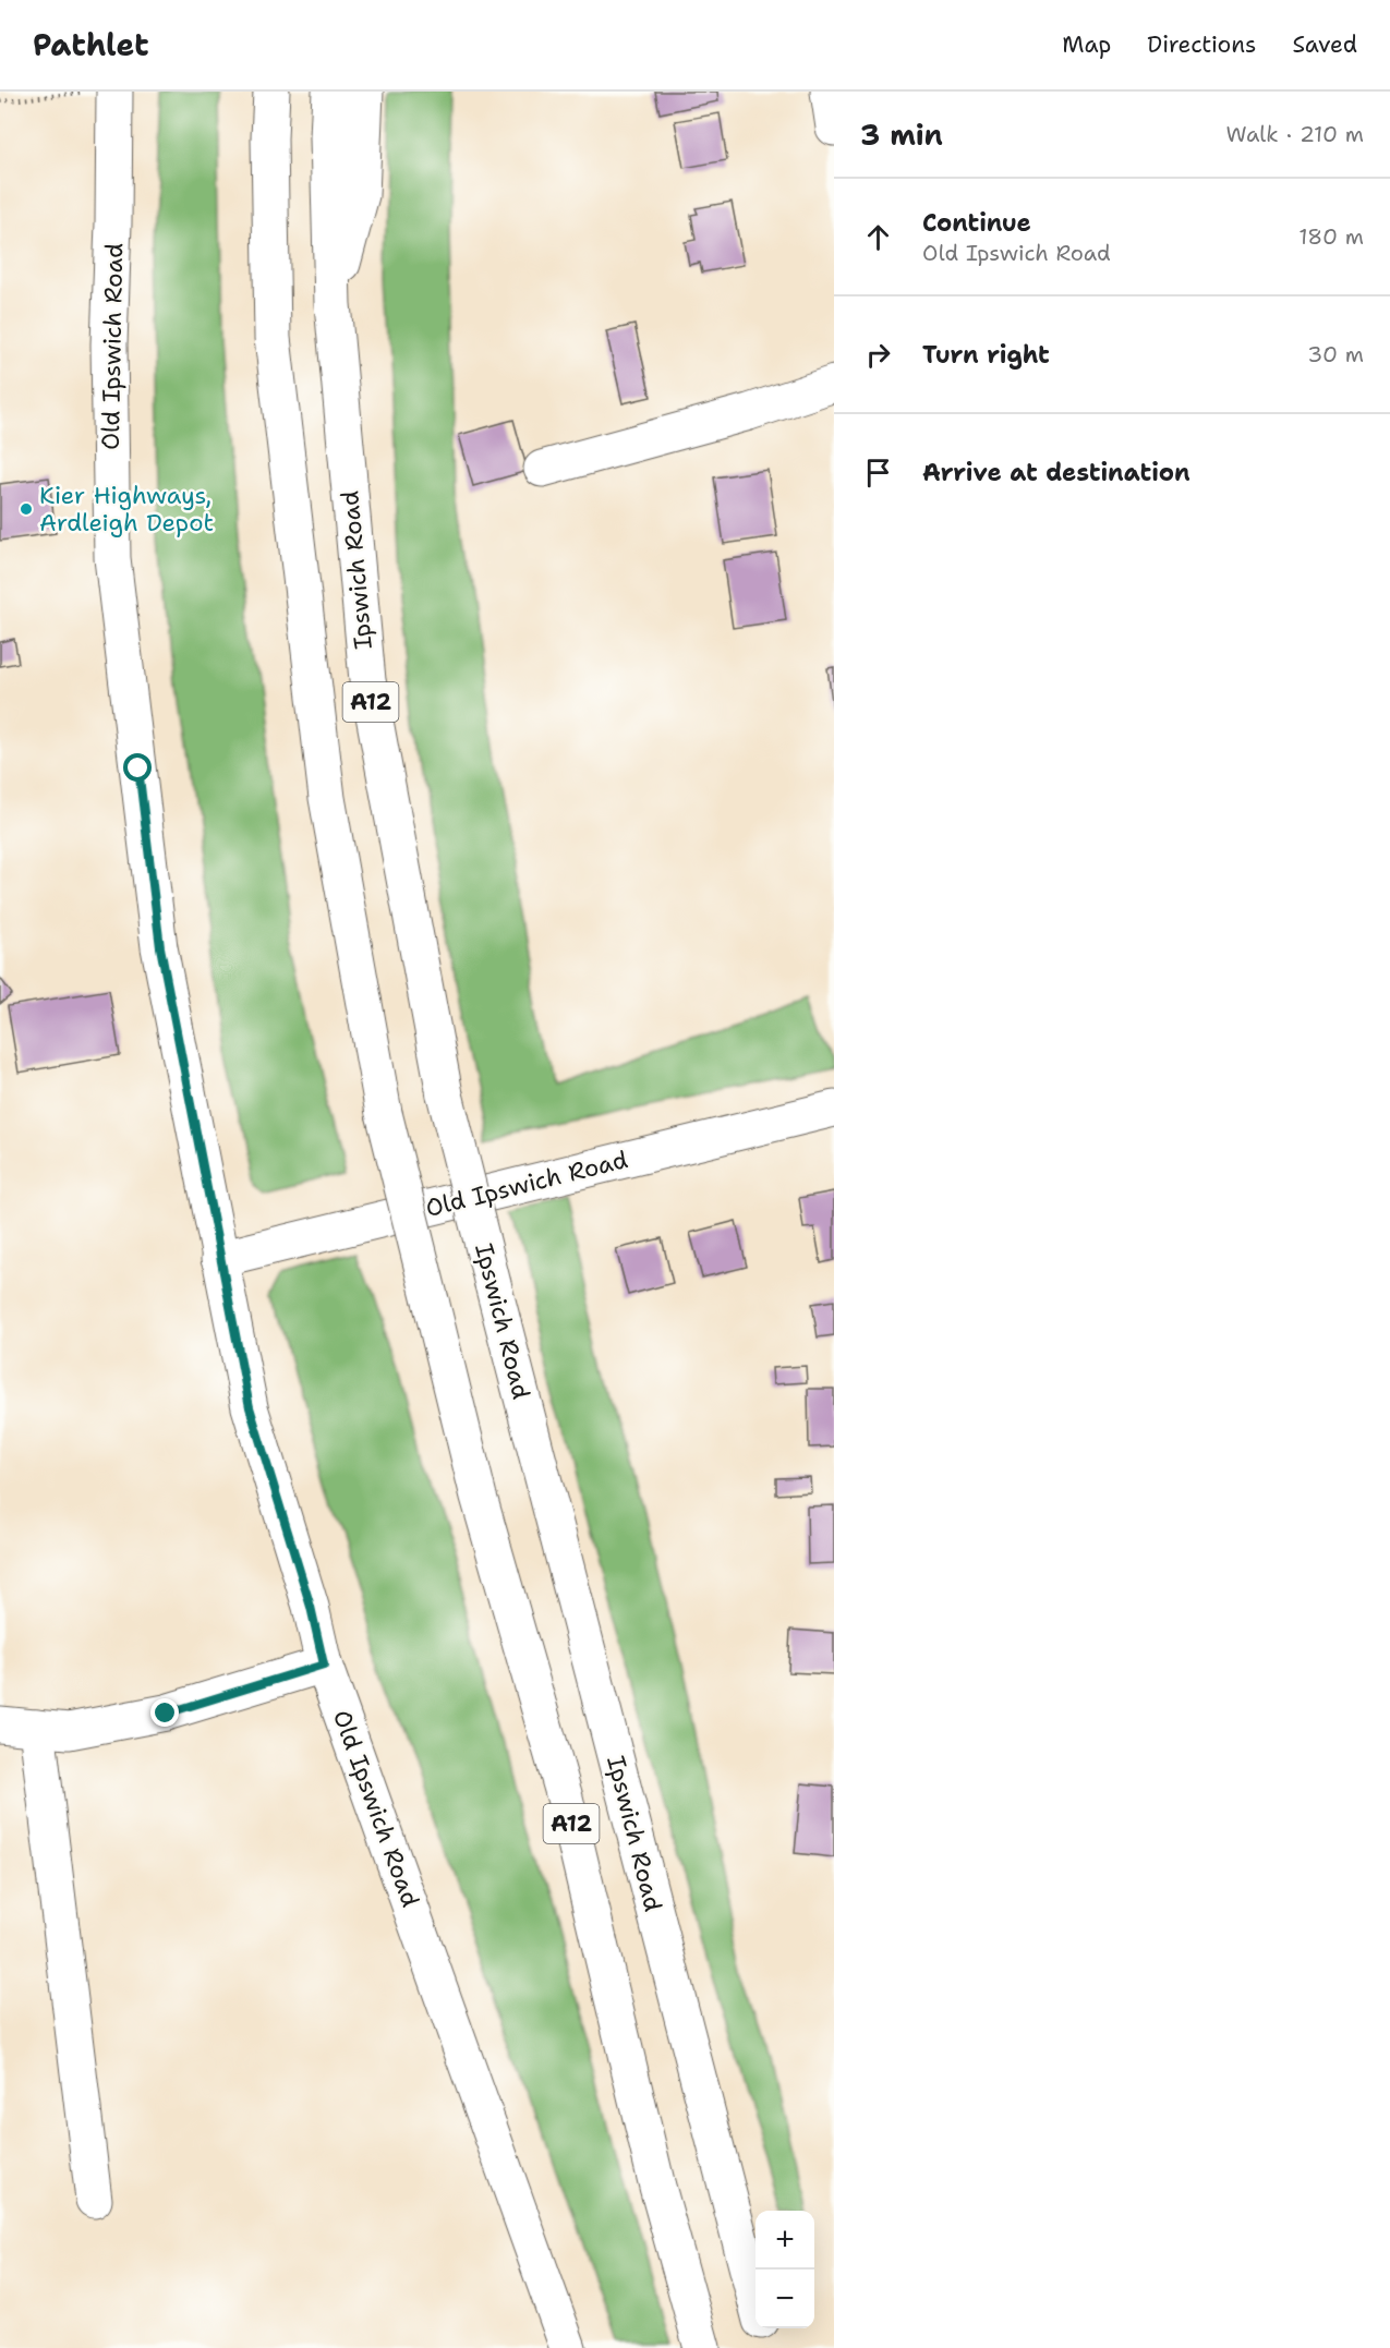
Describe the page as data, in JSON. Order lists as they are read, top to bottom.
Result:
{
  "streets": {
    "main road": ["Old Ipswich Road", "Ipswich Road", "A12"]
  },
  "crossings": [
    ["Ipswich Road", "A12"]
  ],
  "places": ["Kier Highways, Ardleigh Depot"],
  "page": {
    "header": "Pathlet",
    "nav": ["Map", "Directions", "Saved"],
    "heading": ["3 min", "Walk · 210 m"],
    "list": [
      ["Continue", "Old Ipswich Road", "180 m"],
      ["Turn right", "30 m"],
      "Arrive at destination"
    ],
    "map_buttons": ["+", "−"]
  }
}
